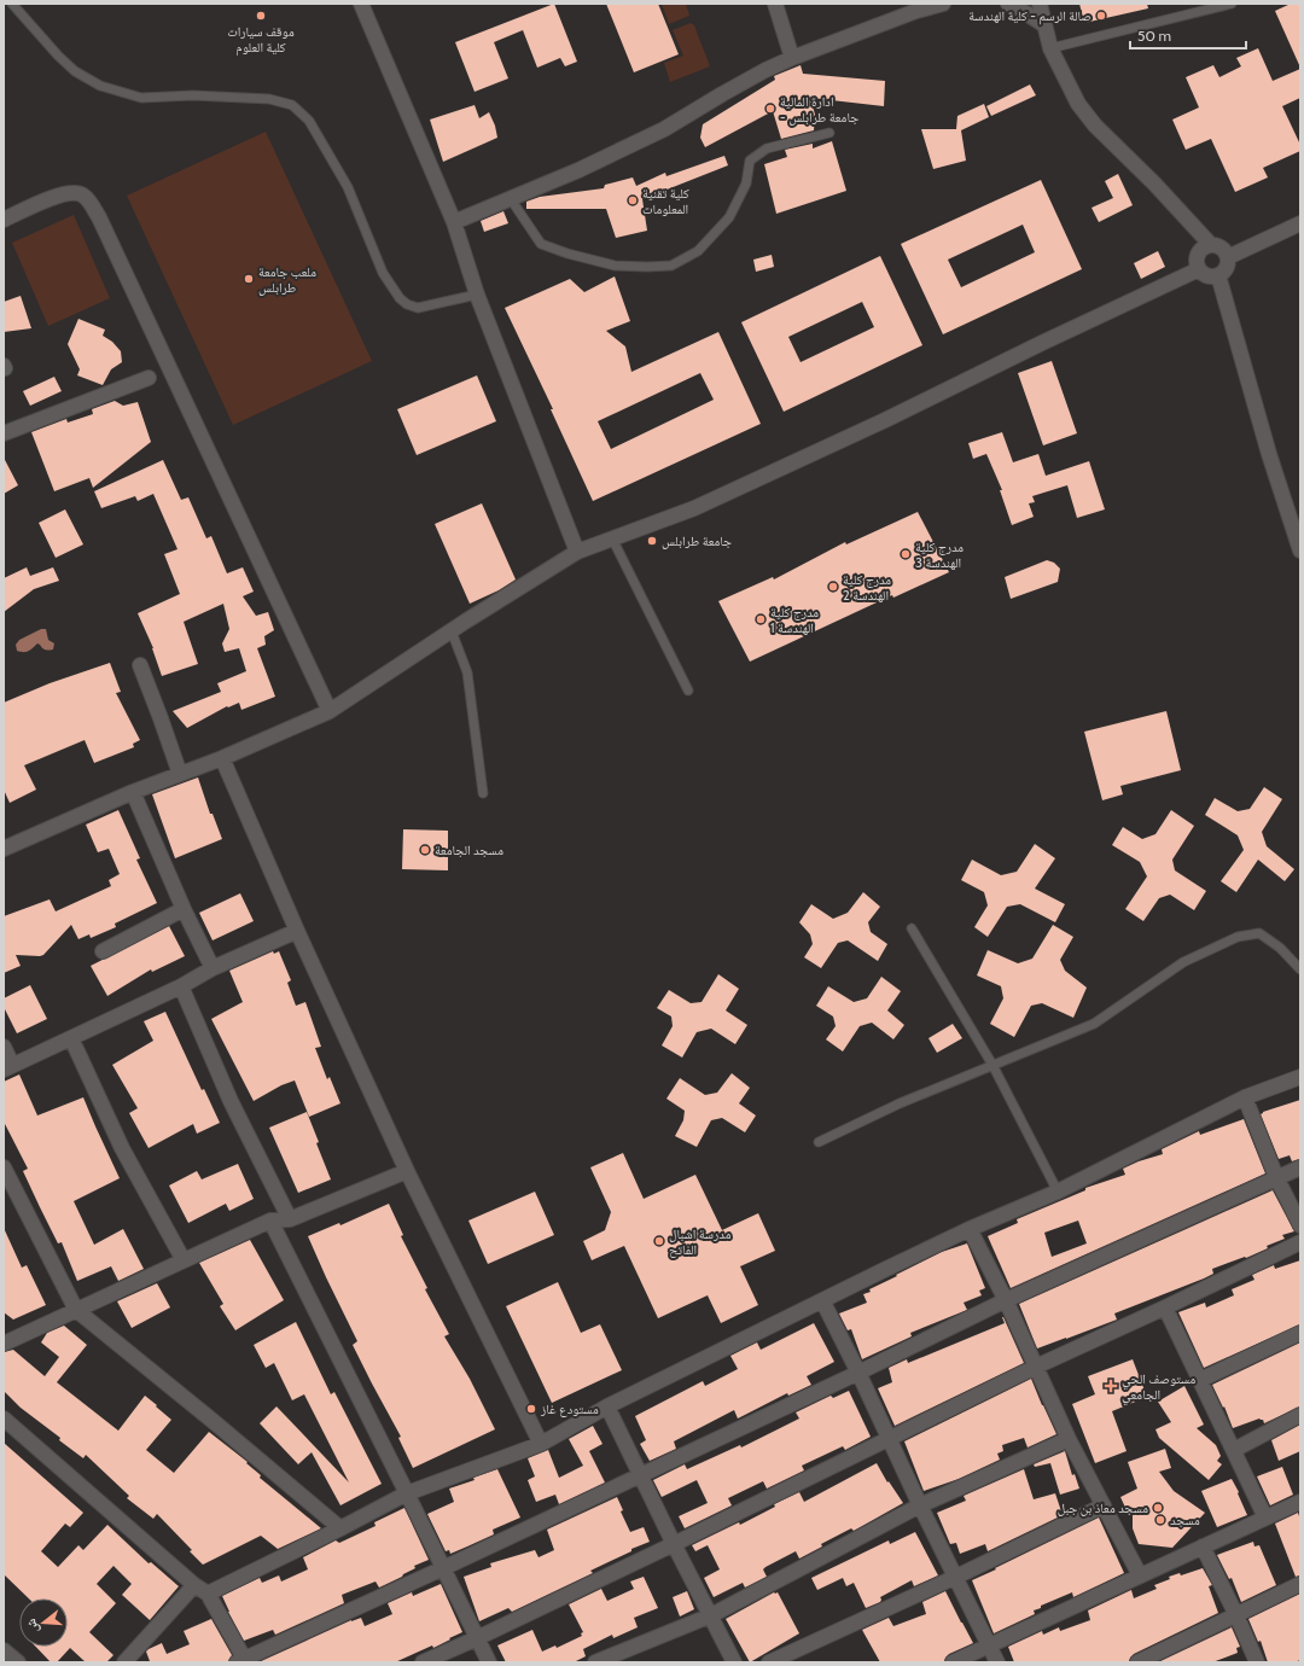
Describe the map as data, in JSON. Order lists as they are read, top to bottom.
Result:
{
  "places": {
    "other": [
      "موقف سيارات كلية العلوم",
      "صالة الرسم - كلية الهندسة",
      "ادارة المالية - جامعة طرابلس",
      "كلية تقنية المعلومات",
      "ملعب جامعة طرابلس",
      "جامعة طرابلس",
      "مدرج كلية الهندسة 3",
      "مدرج كلية الهندسة 2",
      "مدرج كلية الهندسة 1",
      "مسجد الجامعة",
      "مدرسة اشبال الفاتح",
      "مستودع غاز",
      "مسجد معاذ بن جبل",
      "مسجد"
    ],
    "health": ["مستوصف الحي الجامعي"]
  },
  "scale_bar": "50 m",
  "north": "left"
}
